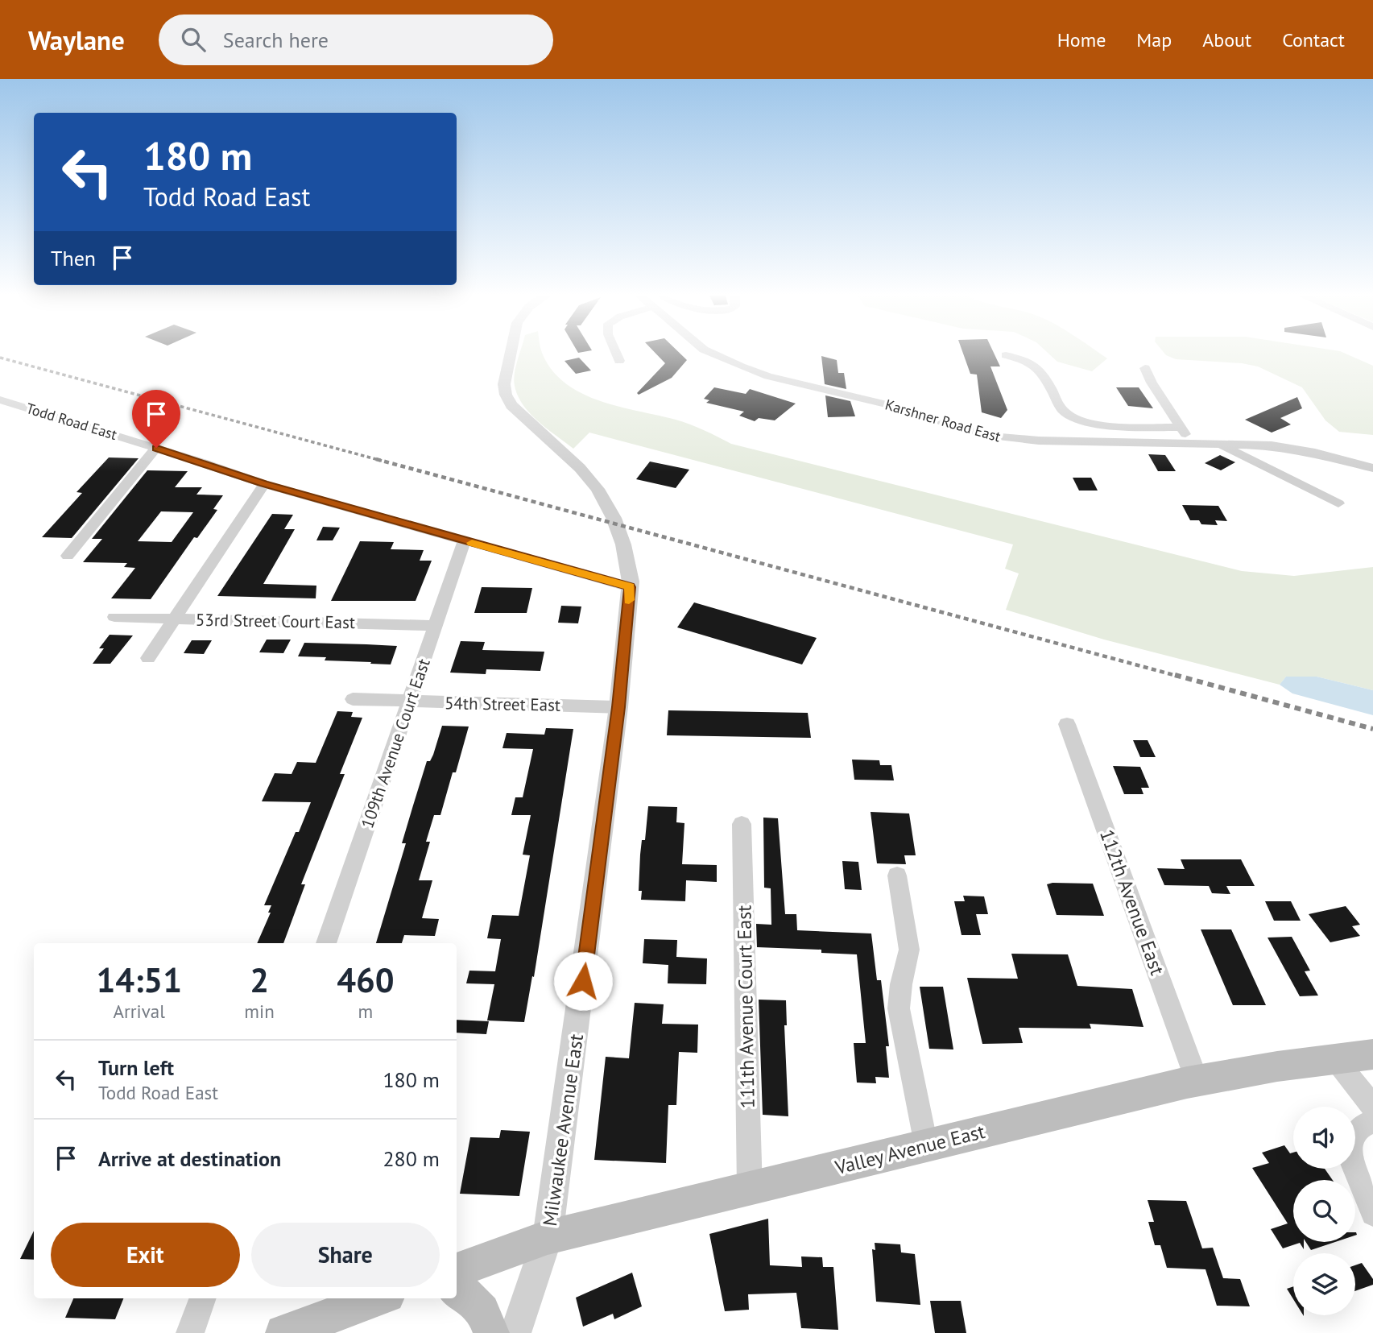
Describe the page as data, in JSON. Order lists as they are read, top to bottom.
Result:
{
  "streets": {
    "main road": ["Valley Avenue East"],
    "street": [
      "Karshner Road East",
      "Todd Road East",
      "53rd Street Court East",
      "54th Street East",
      "109th Avenue Court East",
      "112th Avenue East",
      "111th Avenue Court East",
      "Milwaukee Avenue East"
    ]
  },
  "crossings": [
    ["Todd Road East", "109th Avenue Court East"],
    ["Todd Road East", "Milwaukee Avenue East"],
    ["53rd Street Court East", "109th Avenue Court East"],
    ["54th Street East", "109th Avenue Court East"],
    ["54th Street East", "Milwaukee Avenue East"],
    ["112th Avenue East", "Valley Avenue East"],
    ["111th Avenue Court East", "Valley Avenue East"],
    ["Milwaukee Avenue East", "Valley Avenue East"]
  ],
  "page": {
    "header": "Waylane",
    "search": "Search here",
    "nav": [
      "Home",
      "Map",
      "About",
      "Contact"
    ],
    "turn": ["180 m", "Todd Road East"],
    "then": "Then",
    "eta": [
      "14:51",
      "Arrival",
      "2",
      "min",
      "460",
      "m"
    ],
    "list": [
      {
        "name": "Turn left",
        "note": "Todd Road East",
        "value": "180 m"
      },
      {
        "name": "Arrive at destination",
        "value": "280 m"
      }
    ],
    "buttons": ["Exit", "Share"]
  }
}
